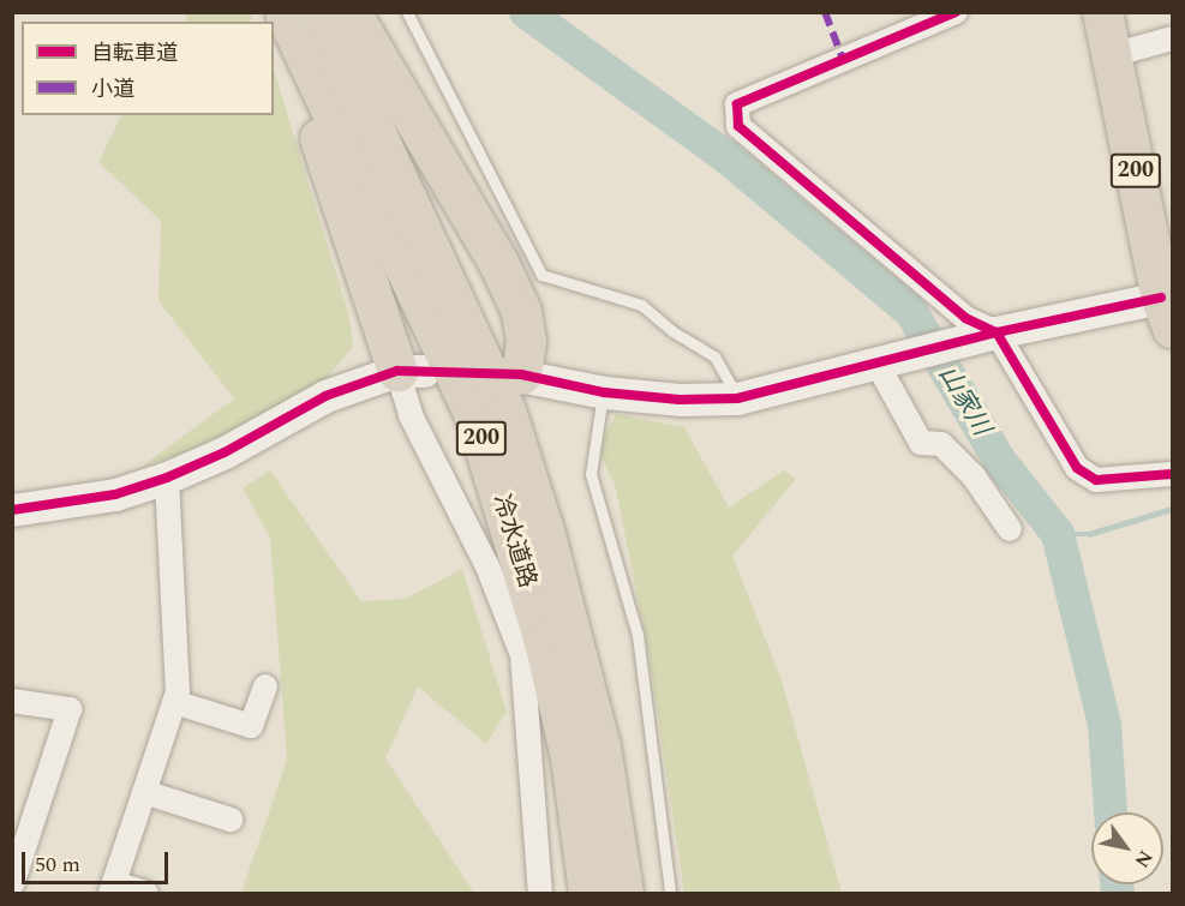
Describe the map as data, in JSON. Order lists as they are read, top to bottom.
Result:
{
  "streets": {
    "highway": ["200", "冷水道路"]
  },
  "water": ["山家川"],
  "legend": ["自転車道", "小道"],
  "scale_bar": "50 m",
  "north": "bottom right"
}
